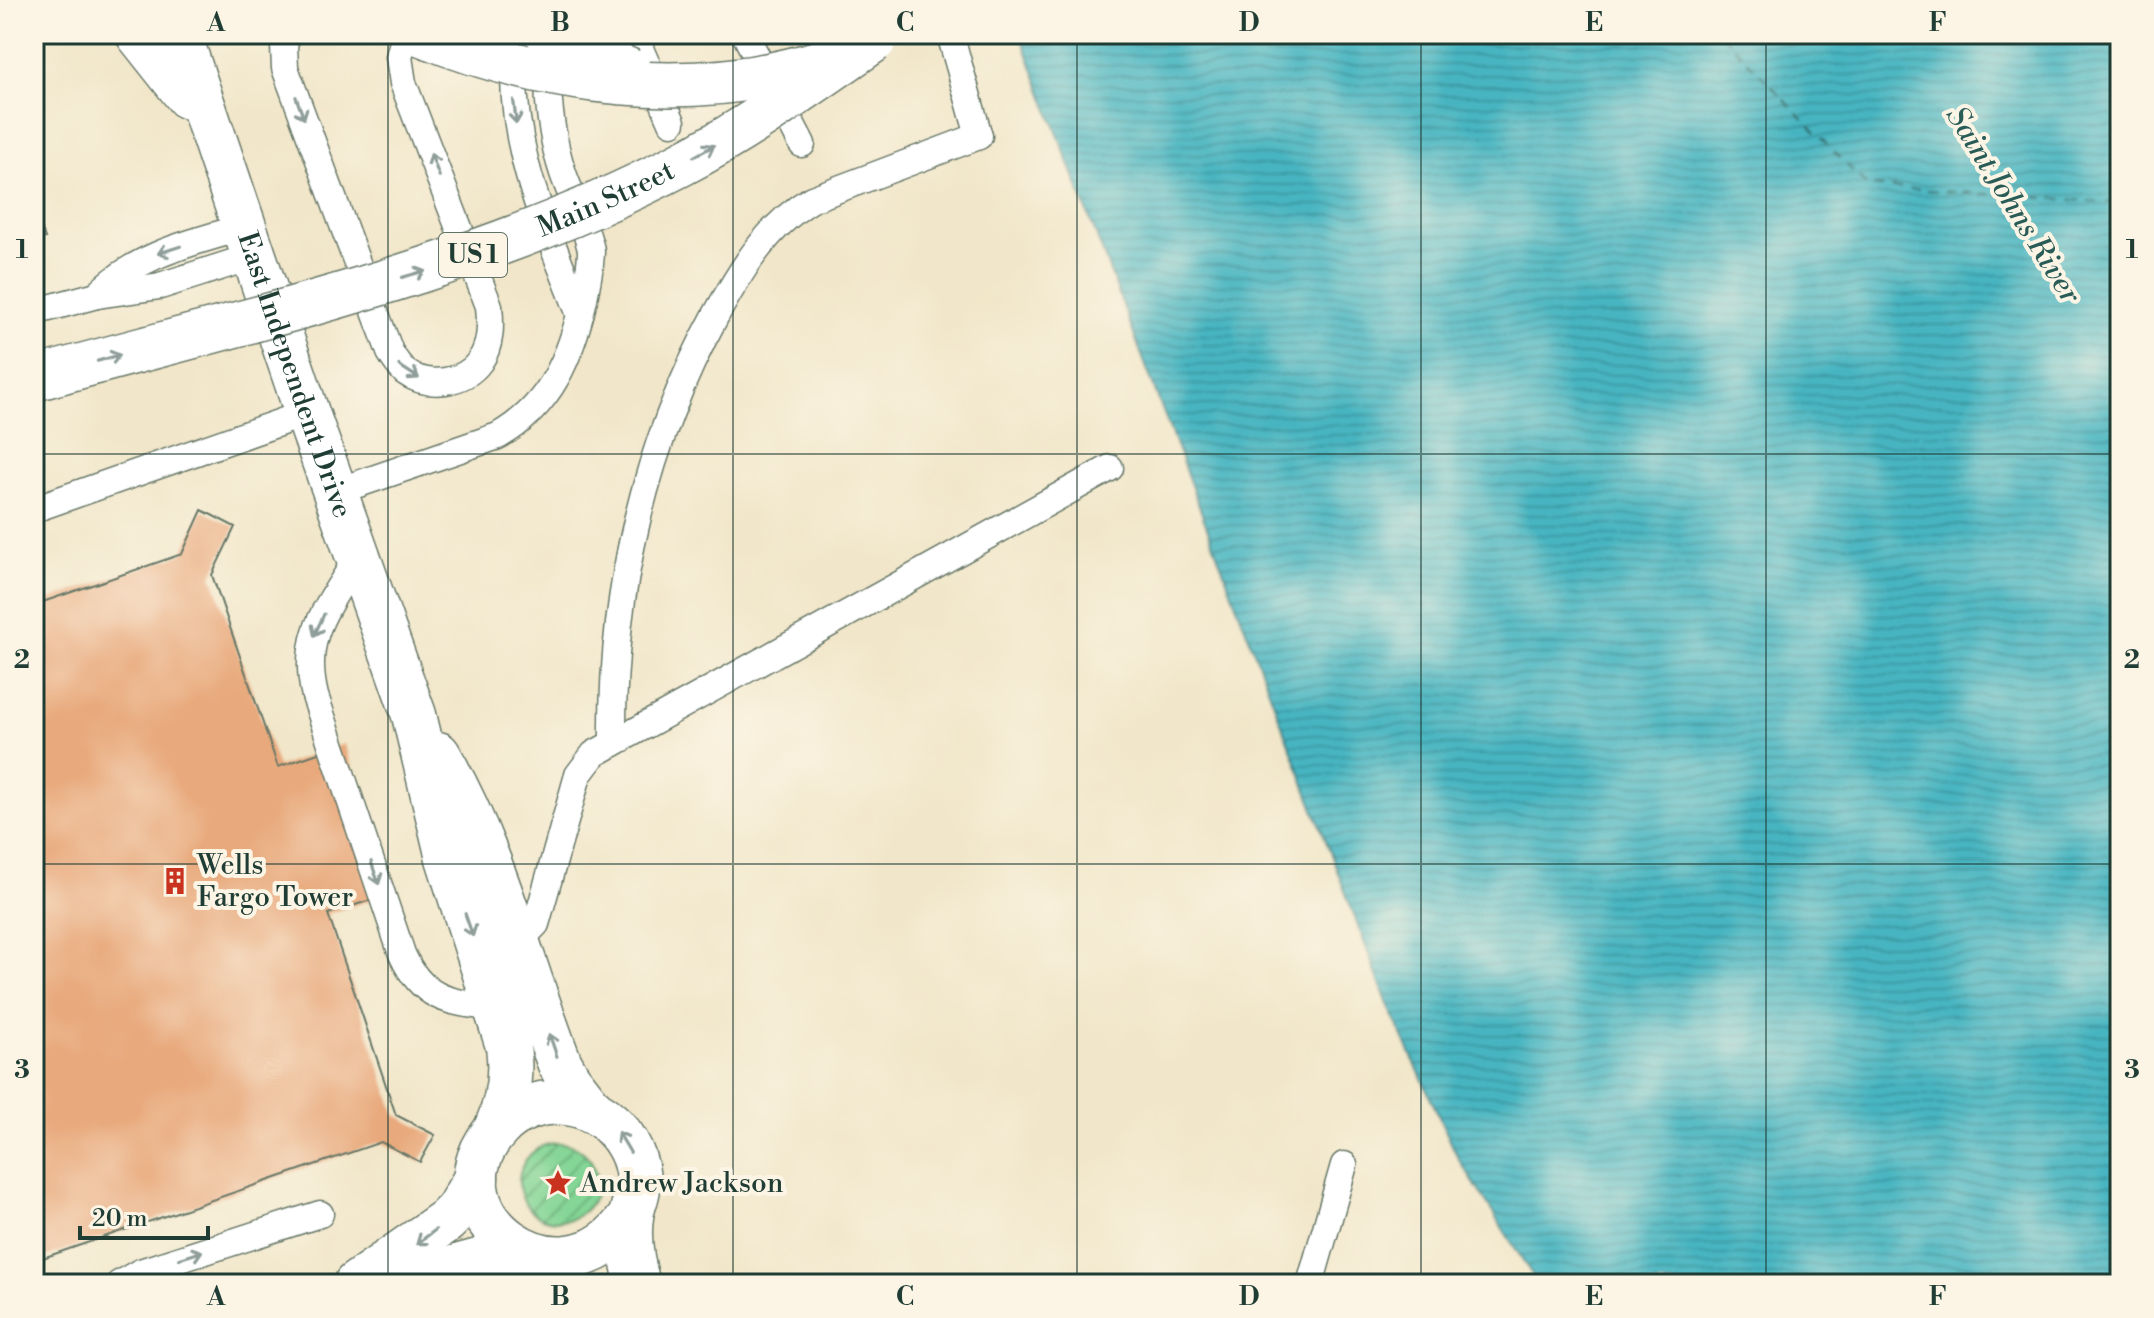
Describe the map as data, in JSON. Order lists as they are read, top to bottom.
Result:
{
  "streets": {
    "street": ["Main Street", "US 1", "East Independent Drive"]
  },
  "crossings": [
    ["Main Street", "US 1"]
  ],
  "water": ["Saint Johns River"],
  "places": {
    "building": ["Wells Fargo Tower"],
    "place": ["Andrew Jackson"]
  },
  "scale_bar": "20 m",
  "grid": {
    "columns": [
      "A",
      "B",
      "C",
      "D",
      "E",
      "F"
    ],
    "rows": ["1", "2", "3"]
  }
}
